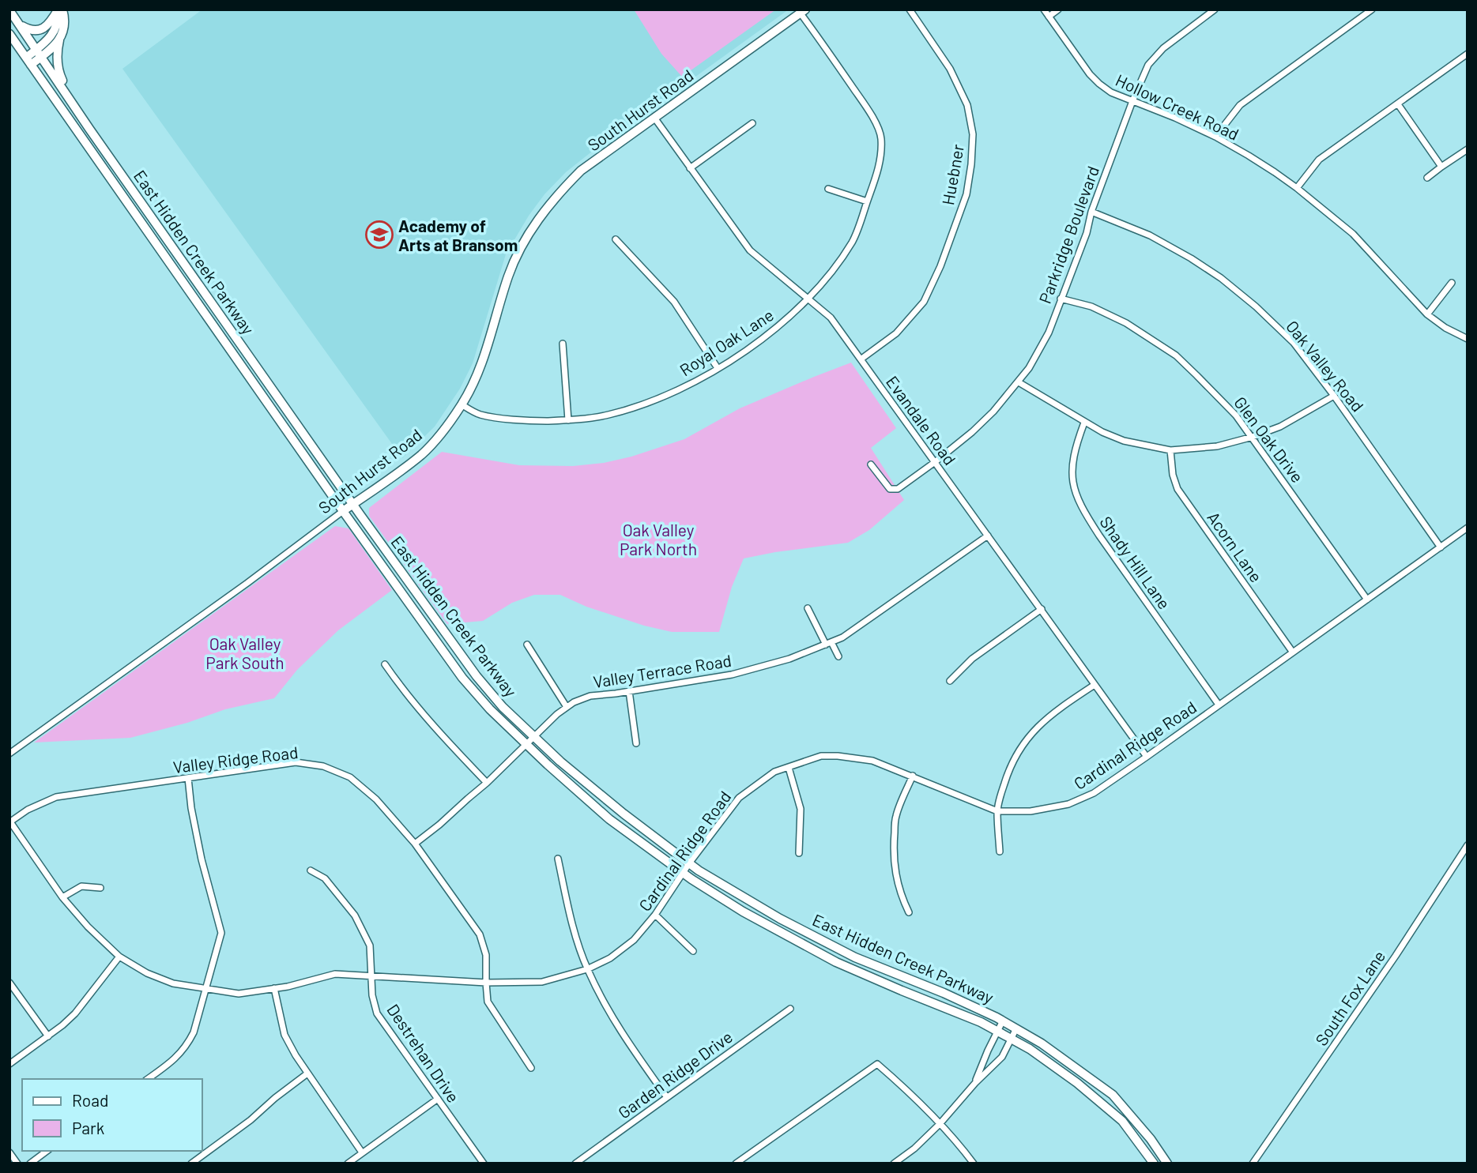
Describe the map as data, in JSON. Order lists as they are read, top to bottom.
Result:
{
  "streets": {
    "main road": ["South Hurst Road", "East Hidden Creek Parkway"],
    "street": [
      "Hollow Creek Road",
      "Huebner",
      "Parkridge Boulevard",
      "Royal Oak Lane",
      "Oak Valley Road",
      "Evandale Road",
      "Glen Oak Drive",
      "Acorn Lane",
      "Shady Hill Lane",
      "Valley Terrace Road",
      "Cardinal Ridge Road",
      "Valley Ridge Road",
      "South Fox Lane",
      "Destrehan Drive",
      "Garden Ridge Drive"
    ]
  },
  "crossings": [
    ["Hollow Creek Road", "Parkridge Boulevard"],
    ["South Hurst Road", "East Hidden Creek Parkway"],
    ["South Hurst Road", "Royal Oak Lane"],
    ["South Hurst Road", "Evandale Road"],
    ["Huebner", "Evandale Road"],
    ["Parkridge Boulevard", "Oak Valley Road"],
    ["Parkridge Boulevard", "Evandale Road"],
    ["Parkridge Boulevard", "Glen Oak Drive"],
    ["East Hidden Creek Parkway", "Valley Terrace Road"],
    ["East Hidden Creek Parkway", "Cardinal Ridge Road"],
    ["Royal Oak Lane", "Evandale Road"],
    ["Oak Valley Road", "Cardinal Ridge Road"],
    ["Evandale Road", "Valley Terrace Road"],
    ["Evandale Road", "Cardinal Ridge Road"],
    ["Glen Oak Drive", "Cardinal Ridge Road"],
    ["Acorn Lane", "Cardinal Ridge Road"],
    ["Shady Hill Lane", "Cardinal Ridge Road"],
    ["Valley Terrace Road", "Valley Ridge Road"],
    ["Cardinal Ridge Road", "Valley Ridge Road"],
    ["Cardinal Ridge Road", "Destrehan Drive"]
  ],
  "parks": ["Oak Valley Park North", "Oak Valley Park South"],
  "places": {
    "school or university": ["Academy of Arts at Bransom"]
  },
  "legend": ["Road", "Park"]
}
